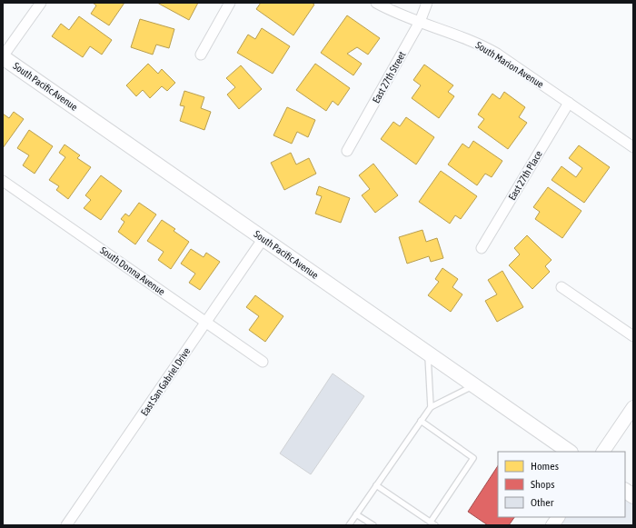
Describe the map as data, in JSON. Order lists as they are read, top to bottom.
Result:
{
  "streets": {
    "main road": ["South Pacific Avenue"],
    "street": [
      "South Marion Avenue",
      "East 27th Street",
      "East 27th Place",
      "South Donna Avenue",
      "East San Gabriel Drive"
    ]
  },
  "crossings": [
    ["South Marion Avenue", "East 27th Street"],
    ["South Marion Avenue", "East 27th Place"],
    ["South Pacific Avenue", "East San Gabriel Drive"],
    ["South Donna Avenue", "East San Gabriel Drive"]
  ],
  "legend": ["Homes", "Shops", "Other"]
}
